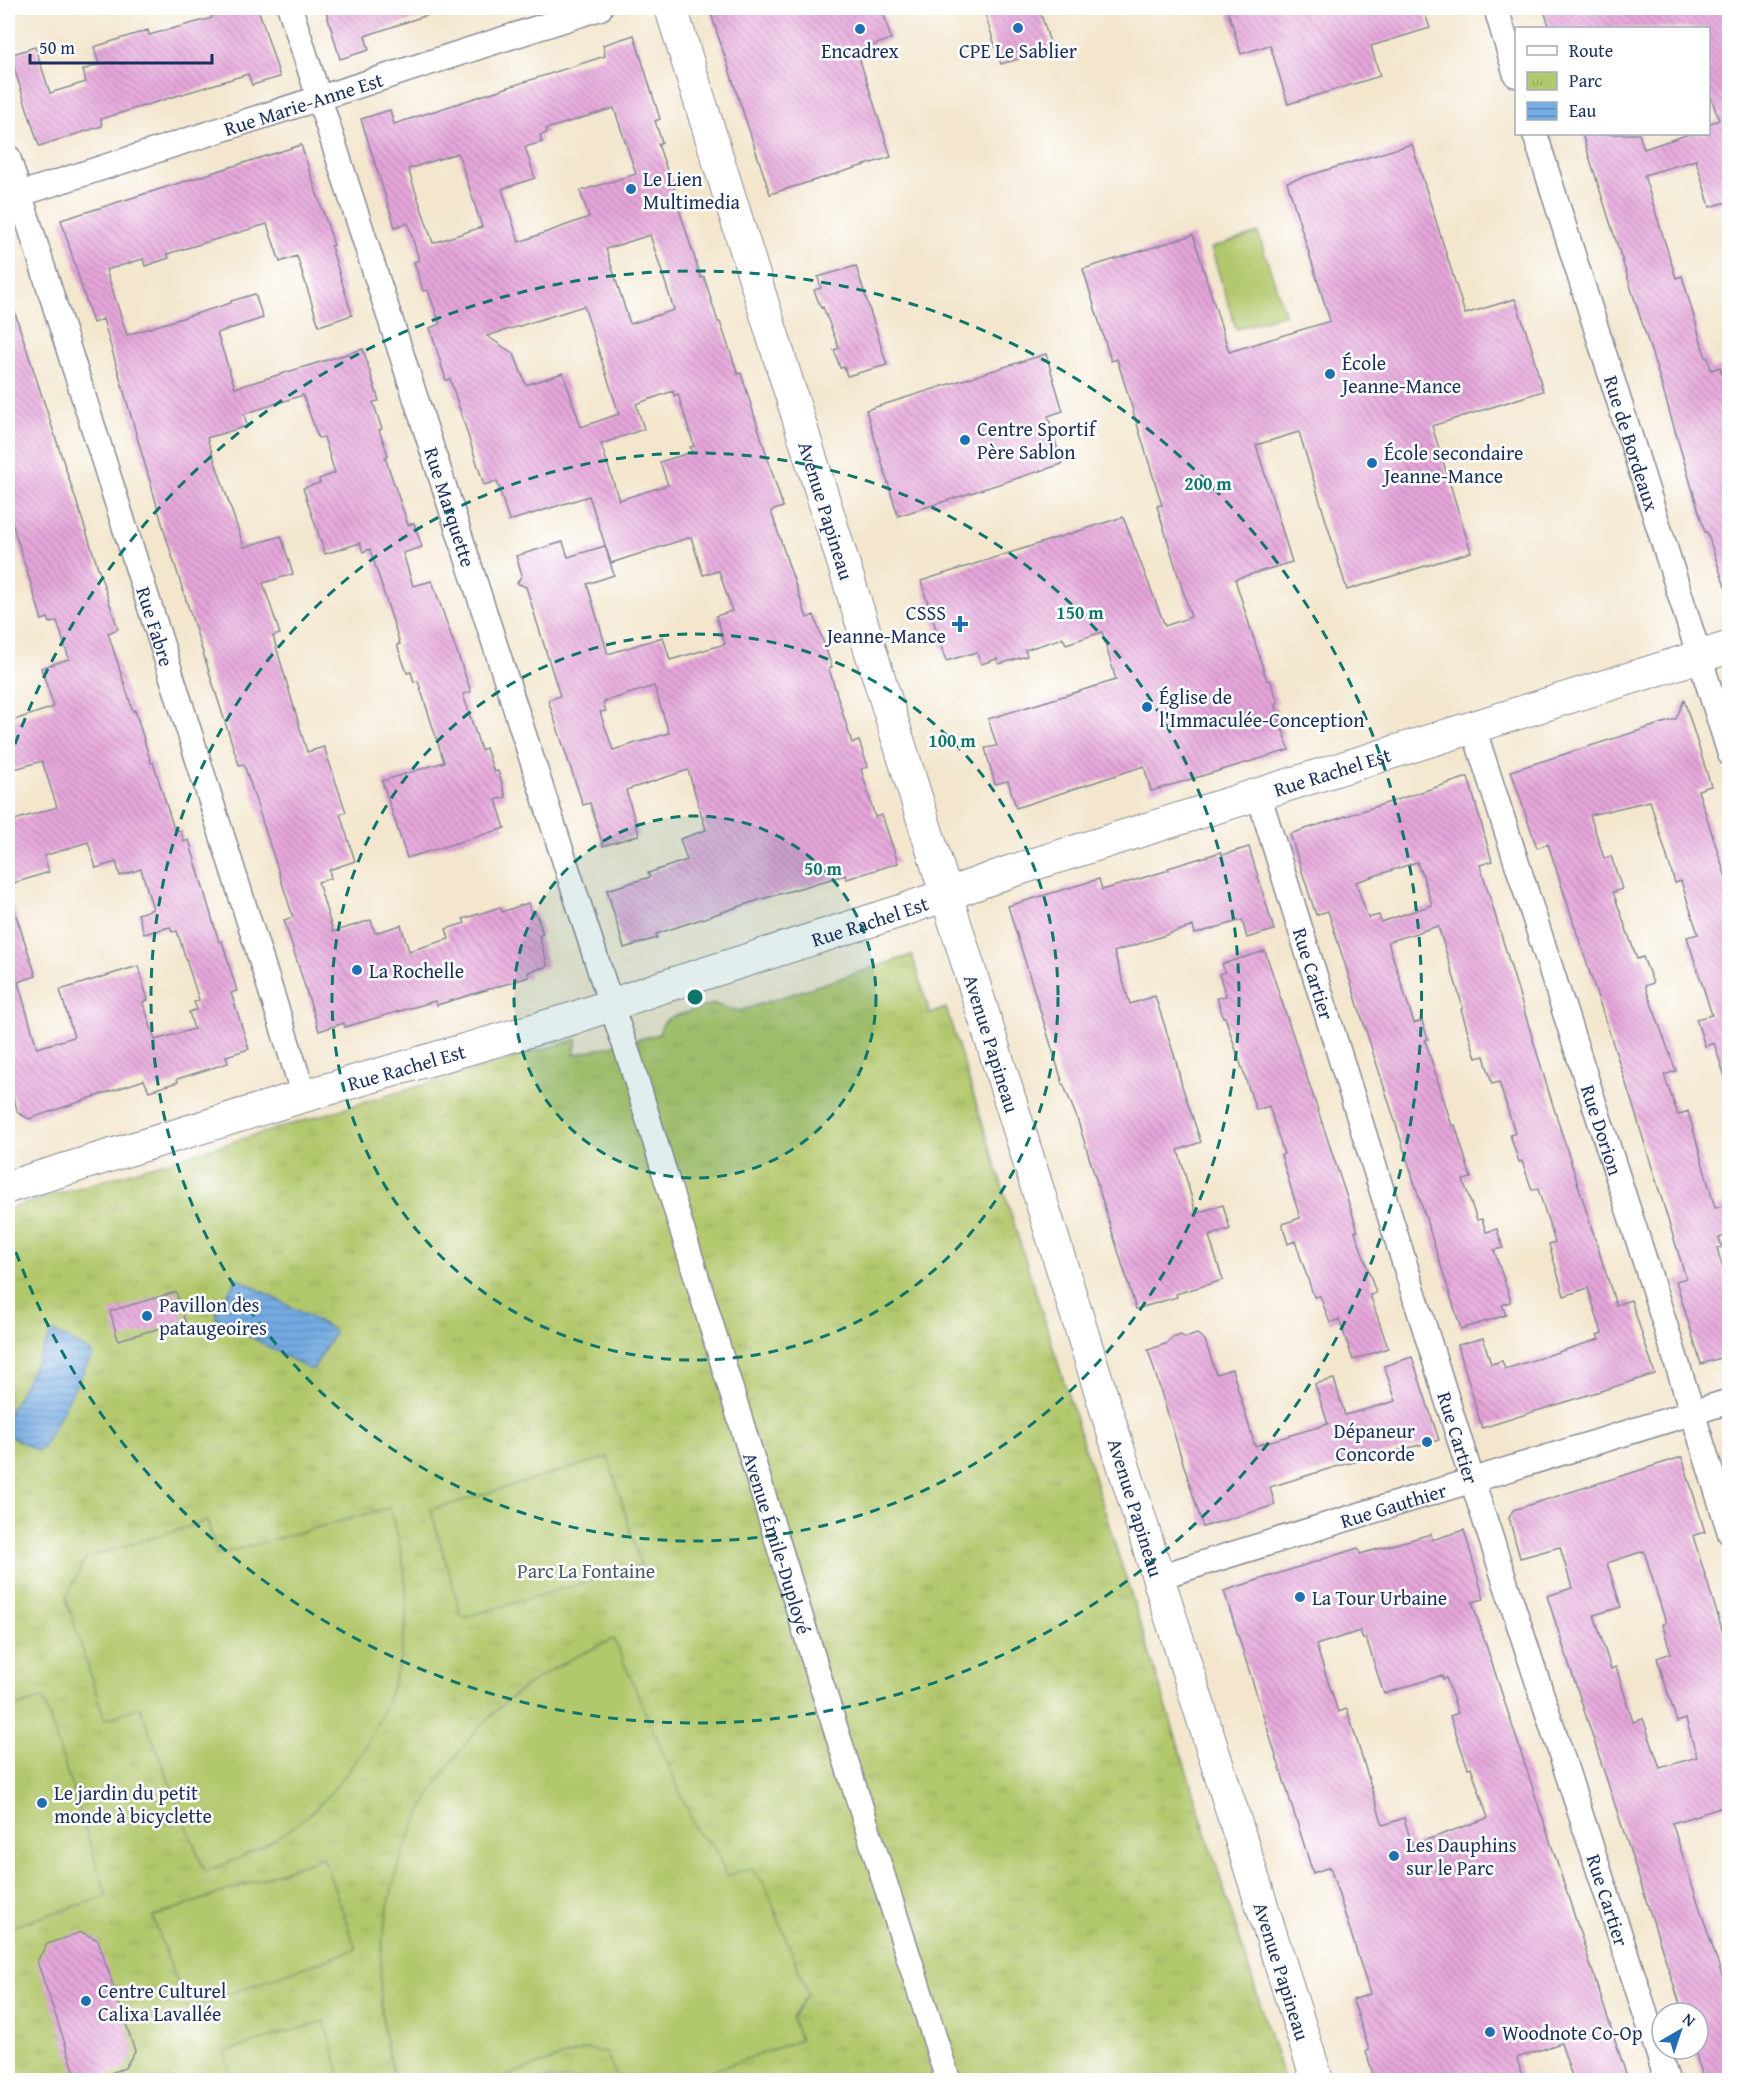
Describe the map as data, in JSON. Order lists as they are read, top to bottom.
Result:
{
  "streets": {
    "main road": ["Avenue Papineau", "Rue Rachel Est"],
    "street": [
      "Rue Marie-Anne Est",
      "Rue de Bordeaux",
      "Rue Marquette",
      "Rue Fabre",
      "Rue Cartier",
      "Rue Dorion",
      "Rue Gauthier",
      "Avenue Émile-Duployé"
    ]
  },
  "crossings": [
    ["Rue Marie-Anne Est", "Rue Marquette"],
    ["Rue Marie-Anne Est", "Rue Fabre"],
    ["Rue de Bordeaux", "Rue Rachel Est"],
    ["Rue Marquette", "Rue Rachel Est"],
    ["Rue Marquette", "Avenue Émile-Duployé"],
    ["Avenue Papineau", "Rue Rachel Est"],
    ["Avenue Papineau", "Rue Gauthier"],
    ["Rue Fabre", "Rue Rachel Est"],
    ["Rue Rachel Est", "Rue Cartier"],
    ["Rue Rachel Est", "Rue Dorion"],
    ["Rue Rachel Est", "Avenue Émile-Duployé"],
    ["Rue Cartier", "Rue Gauthier"],
    ["Rue Dorion", "Rue Gauthier"]
  ],
  "parks": ["Parc La Fontaine"],
  "places": {
    "other": [
      "CPE Le Sablier",
      "Encadrex",
      "Le Lien Multimedia",
      "École Jeanne-Mance",
      "Centre Sportif Père Sablon",
      "École secondaire Jeanne-Mance",
      "Église de l'Immaculée-Conception",
      "La Rochelle",
      "Pavillon des pataugeoires",
      "Dépaneur Concorde",
      "La Tour Urbaine",
      "Le jardin du petit monde à bicyclette",
      "Les Dauphins sur le Parc",
      "Centre Culturel Calixa Lavallée",
      "Woodnote Co-Op"
    ],
    "health": ["CSSS Jeanne-Mance"]
  },
  "legend": ["Route", "Parc", "Eau"],
  "scale_bar": "50 m",
  "north": "top right",
  "rings": [
    "200 m",
    "150 m",
    "100 m",
    "50 m"
  ]
}
